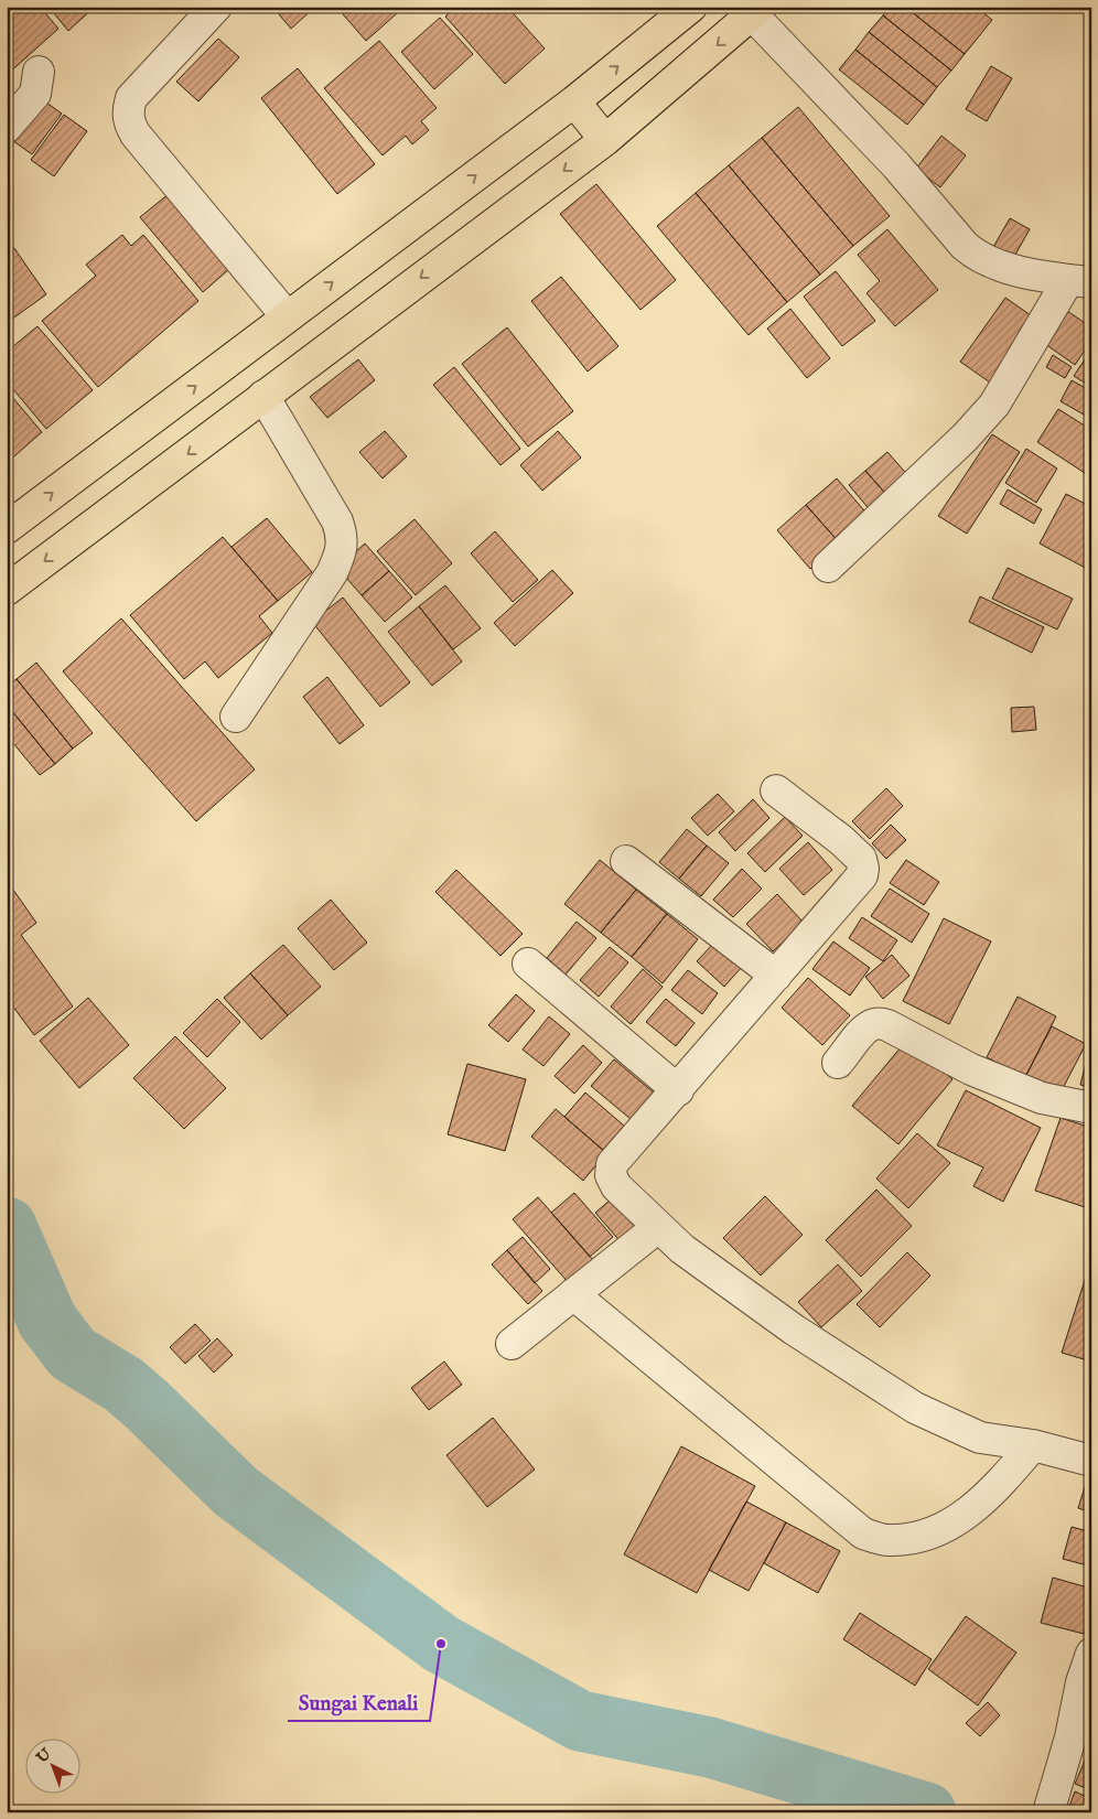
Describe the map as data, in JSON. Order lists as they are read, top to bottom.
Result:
{
  "places": ["Sungai Kenali"],
  "north": "top left"
}
